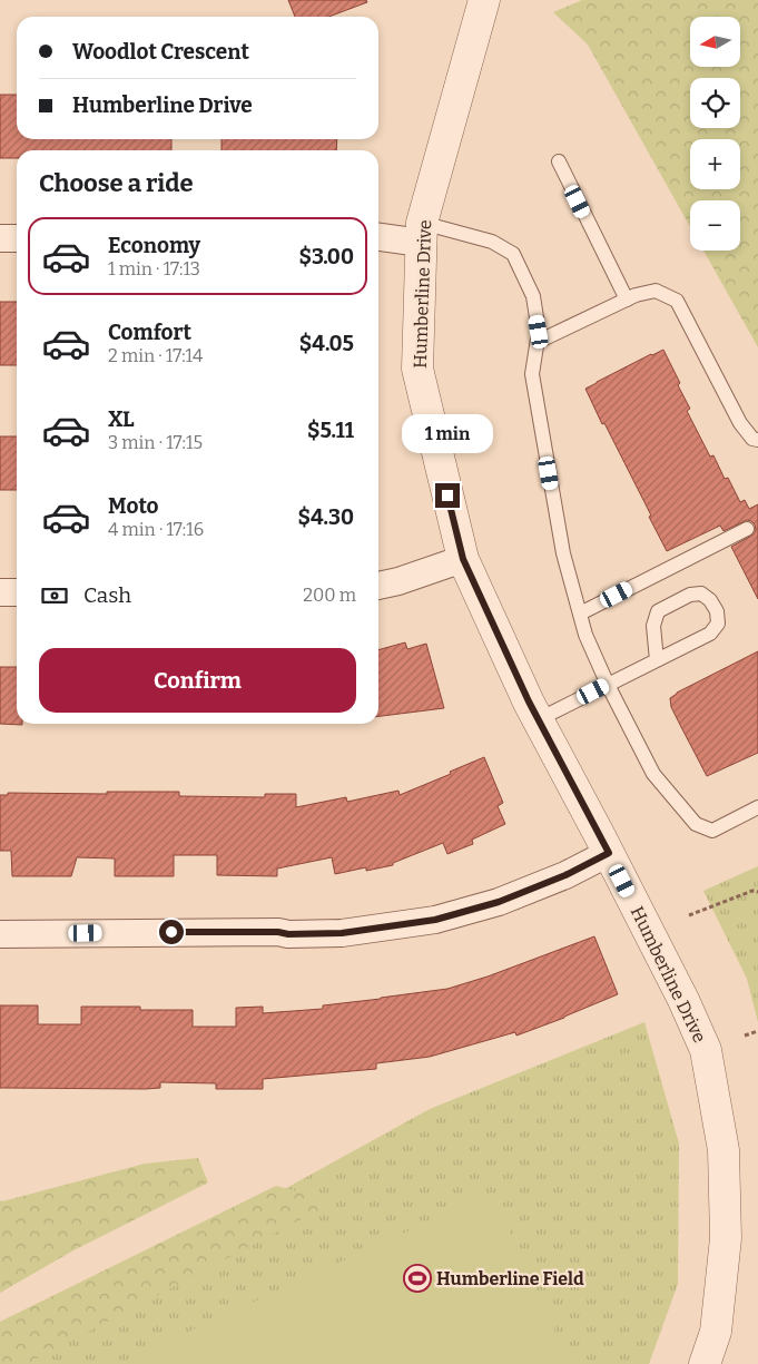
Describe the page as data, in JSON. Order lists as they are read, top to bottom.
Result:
{
  "streets": {
    "street": ["Humberline Drive"]
  },
  "places": {
    "sports": ["Humberline Field"]
  },
  "north": "left",
  "page": {
    "map_buttons": ["+", "−"],
    "banner": ["Woodlot Crescent", "Humberline Drive"],
    "heading": "Choose a ride",
    "list": [
      {
        "name": "Economy",
        "note": "1 min · 17:13",
        "value": "$3.00"
      },
      {
        "name": "Comfort",
        "note": "2 min · 17:14",
        "value": "$4.05"
      },
      {
        "name": "XL",
        "note": "3 min · 17:15",
        "value": "$5.11"
      },
      {
        "name": "Moto",
        "note": "4 min · 17:16",
        "value": "$4.30"
      }
    ],
    "bubble": "1 min",
    "pay": ["Cash", "200 m"],
    "buttons": "Confirm"
  }
}
